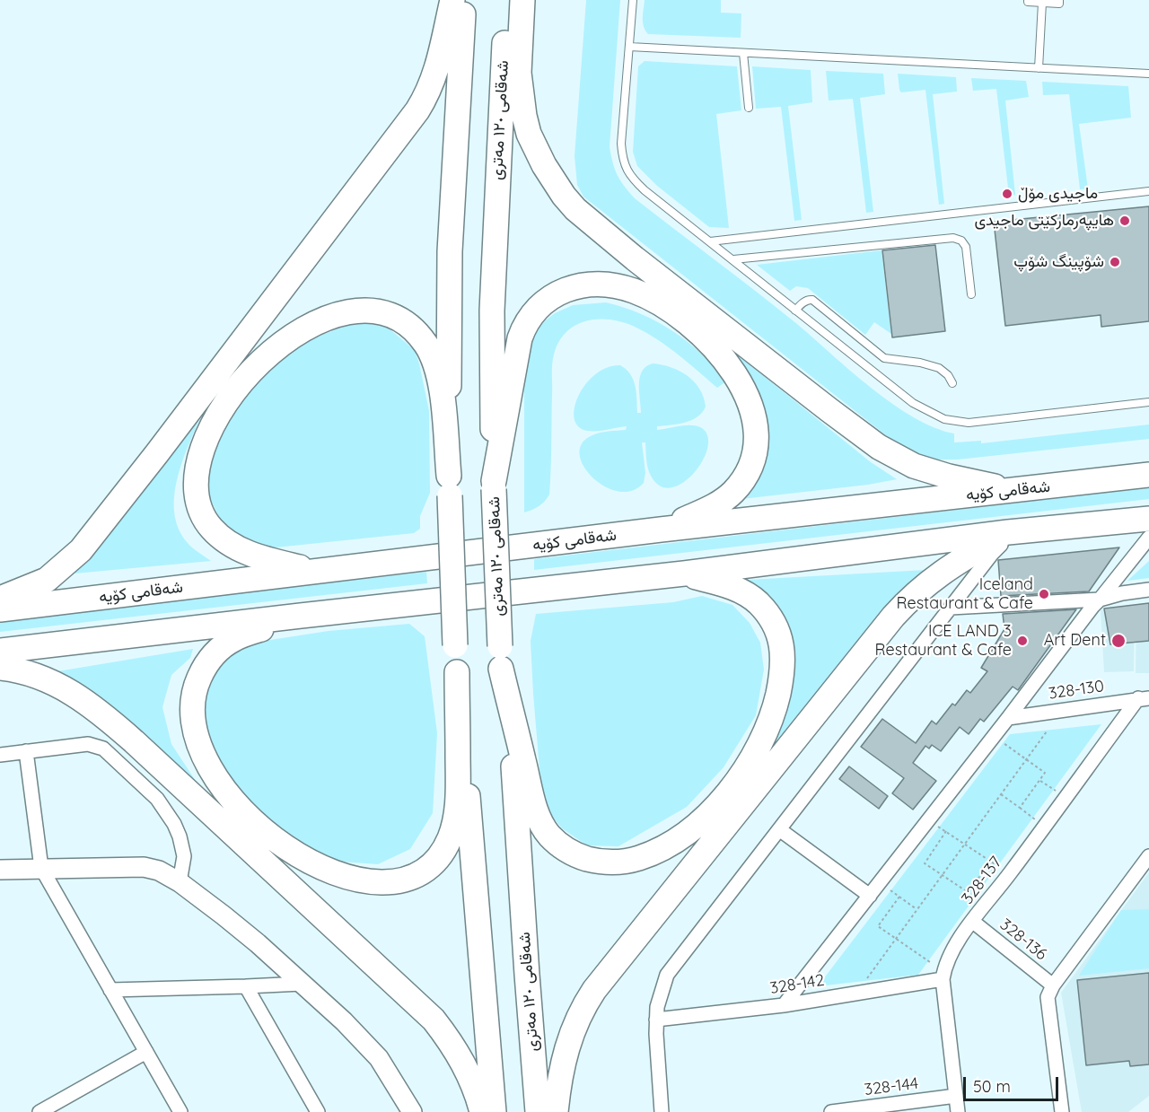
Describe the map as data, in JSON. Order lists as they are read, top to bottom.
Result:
{
  "streets": {
    "highway": ["شەقامی ١٢٠ مەتری", "شەقامی کۆیە"],
    "street": [
      "328-130",
      "328-137",
      "328-136",
      "328-142",
      "328-144"
    ]
  },
  "crossings": [
    ["328-130", "328-137"],
    ["328-137", "328-136"],
    ["328-137", "328-142"],
    ["328-137", "328-144"]
  ],
  "places": [
    "ماجیدی مۆڵ",
    "هایپەرمارکێتی ماجیدی",
    "شۆپینگ شۆپ",
    "Iceland Restaurant & Cafe",
    "ICE LAND 3 Restaurant & Cafe",
    "Art Dent"
  ],
  "scale_bar": "50 m"
}
